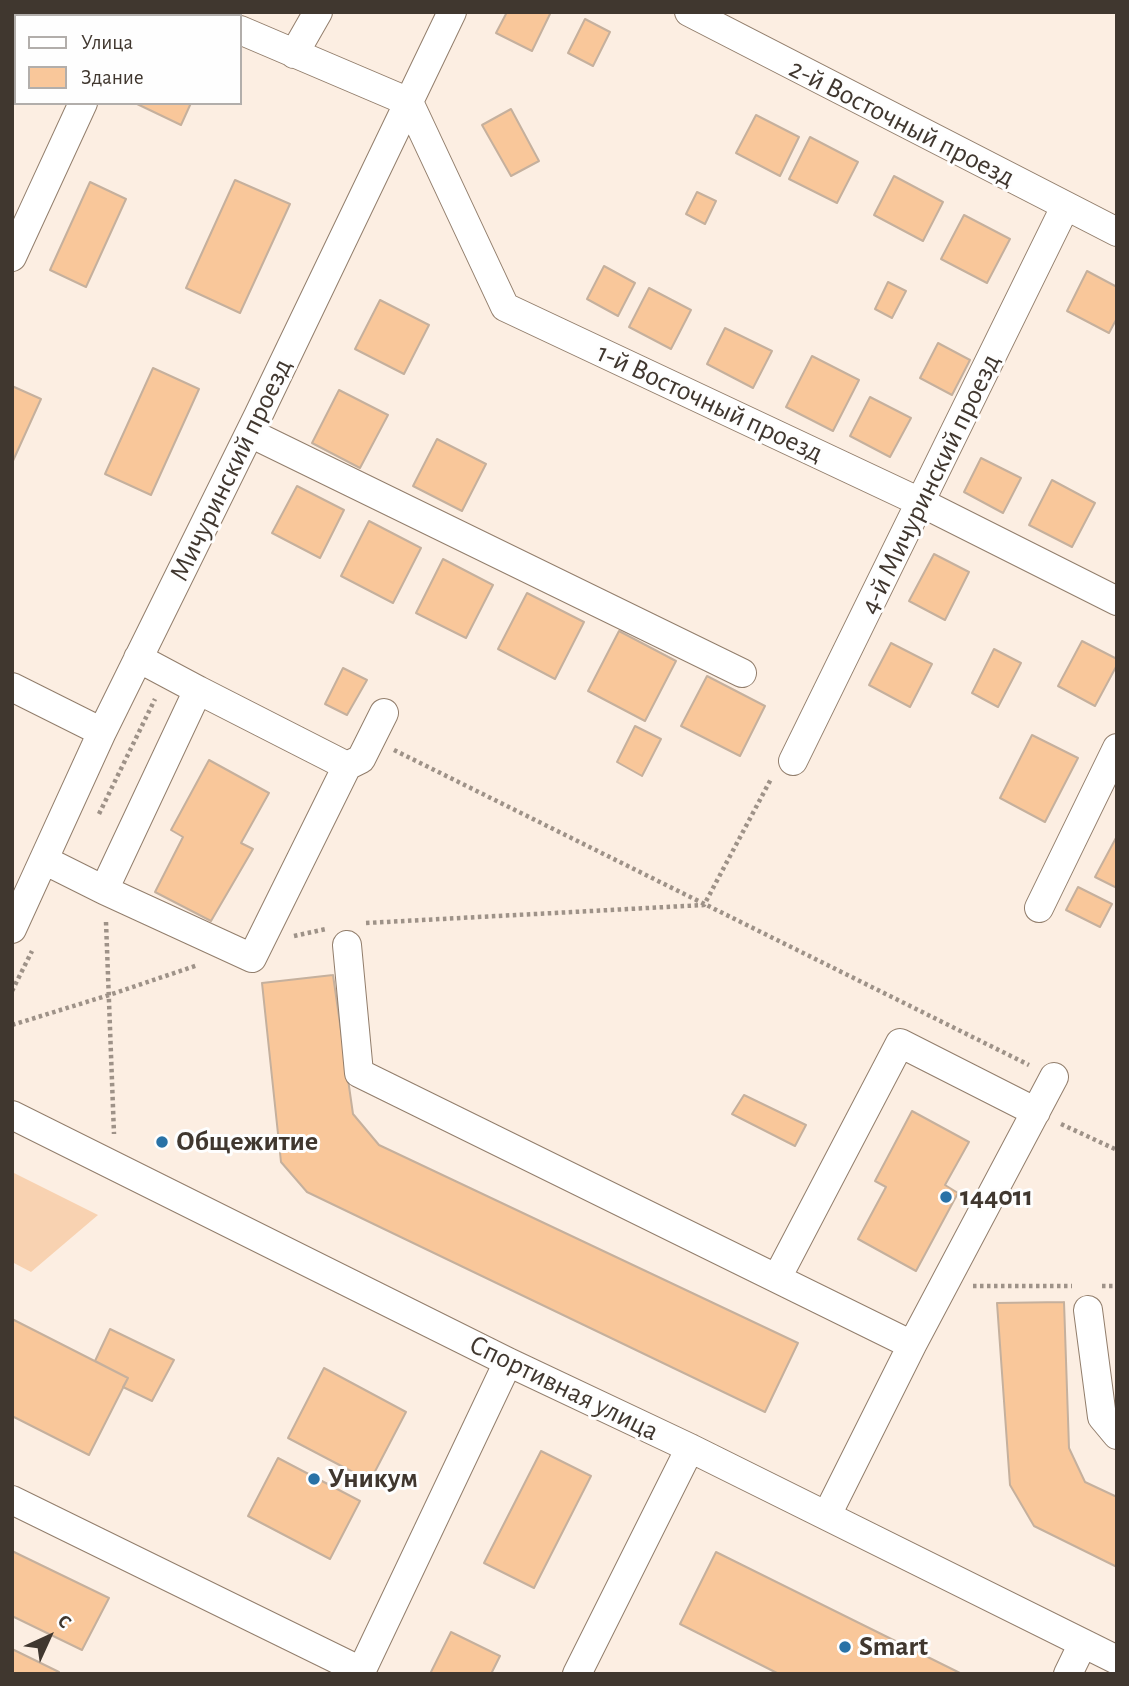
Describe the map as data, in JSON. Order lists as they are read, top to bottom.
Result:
{
  "streets": {
    "street": [
      "2-й Восточный проезд",
      "1-й Восточный проезд",
      "Мичуринский проезд",
      "4-й Мичуринский проезд",
      "Спортивная улица"
    ]
  },
  "crossings": [
    ["2-й Восточный проезд", "4-й Мичуринский проезд"],
    ["1-й Восточный проезд", "Мичуринский проезд"],
    ["1-й Восточный проезд", "4-й Мичуринский проезд"]
  ],
  "places": [
    "Общежитие",
    "144011",
    "Уникум",
    "Smart"
  ],
  "legend": ["Улица", "Здание"],
  "north": "top right"
}
